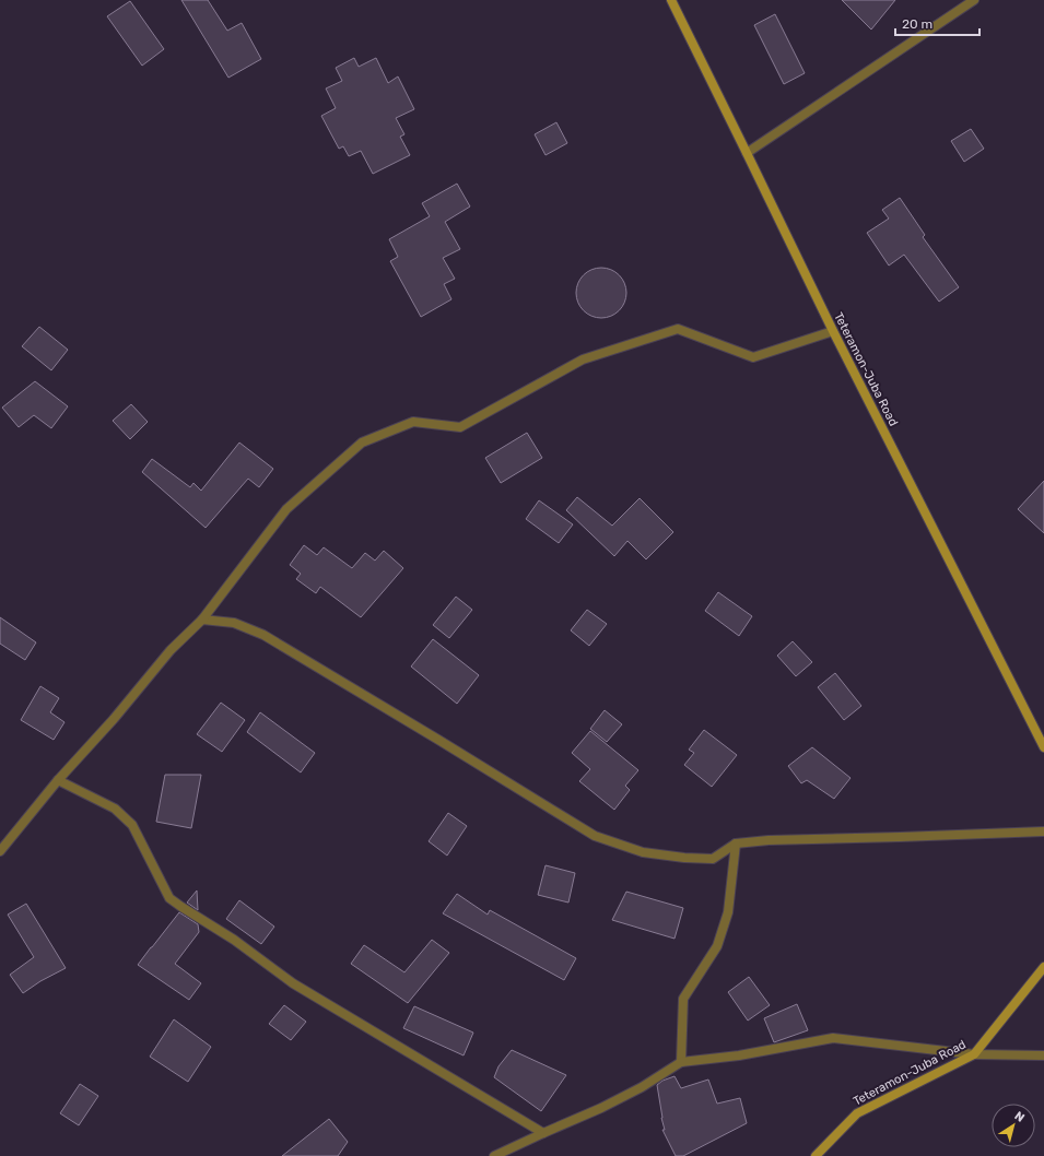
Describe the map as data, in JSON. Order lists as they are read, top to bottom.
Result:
{
  "streets": {
    "street": ["Teteramon-Juba Road"]
  },
  "scale_bar": "20 m",
  "north": "top right"
}
